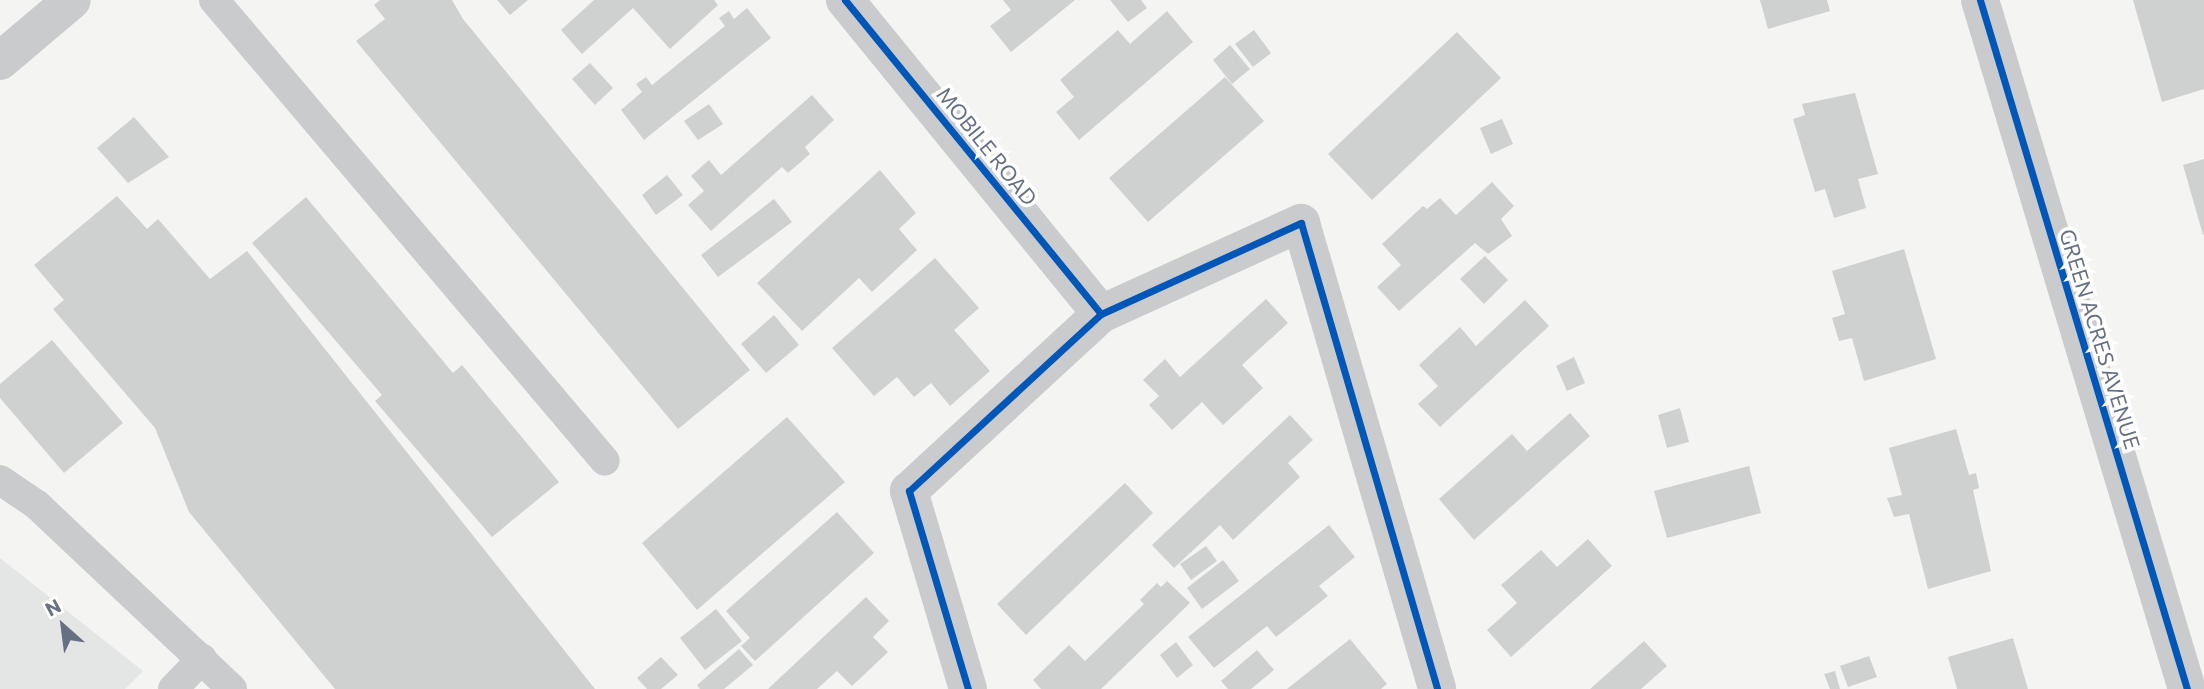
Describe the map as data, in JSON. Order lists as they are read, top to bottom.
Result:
{
  "streets": {
    "street": ["MOBILE ROAD", "GREEN ACRES AVENUE"]
  },
  "north": "top left"
}
